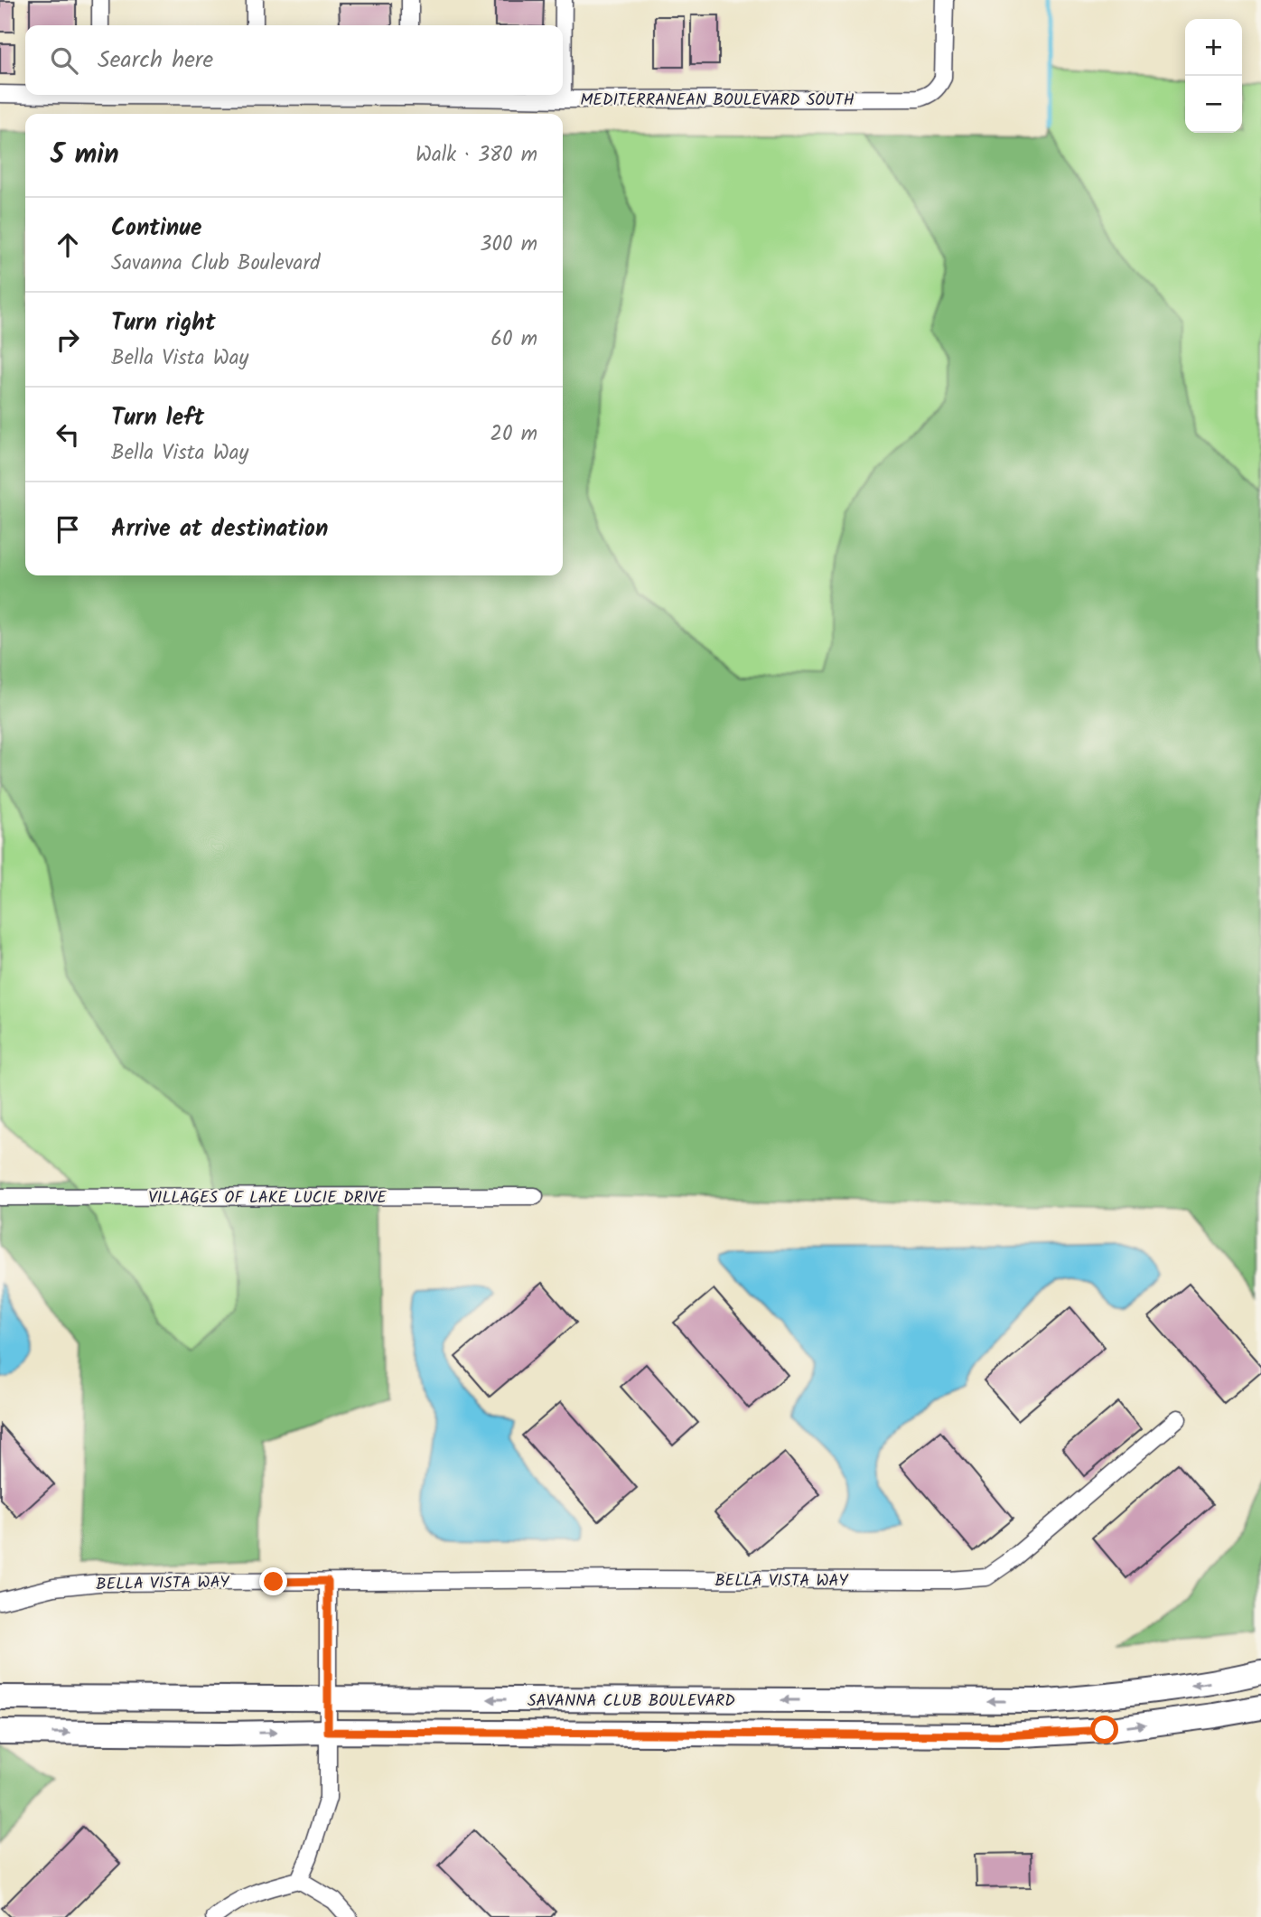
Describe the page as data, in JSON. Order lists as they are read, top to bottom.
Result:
{
  "streets": {
    "street": [
      "MEDITERRANEAN BOULEVARD SOUTH",
      "VILLAGES OF LAKE LUCIE DRIVE",
      "BELLA VISTA WAY",
      "SAVANNA CLUB BOULEVARD"
    ]
  },
  "page": {
    "map_buttons": ["+", "−"],
    "search": "Search here",
    "heading": ["5 min", "Walk · 380 m"],
    "list": [
      ["Continue", "Savanna Club Boulevard", "300 m"],
      ["Turn right", "Bella Vista Way", "60 m"],
      ["Turn left", "Bella Vista Way", "20 m"],
      "Arrive at destination"
    ]
  }
}
